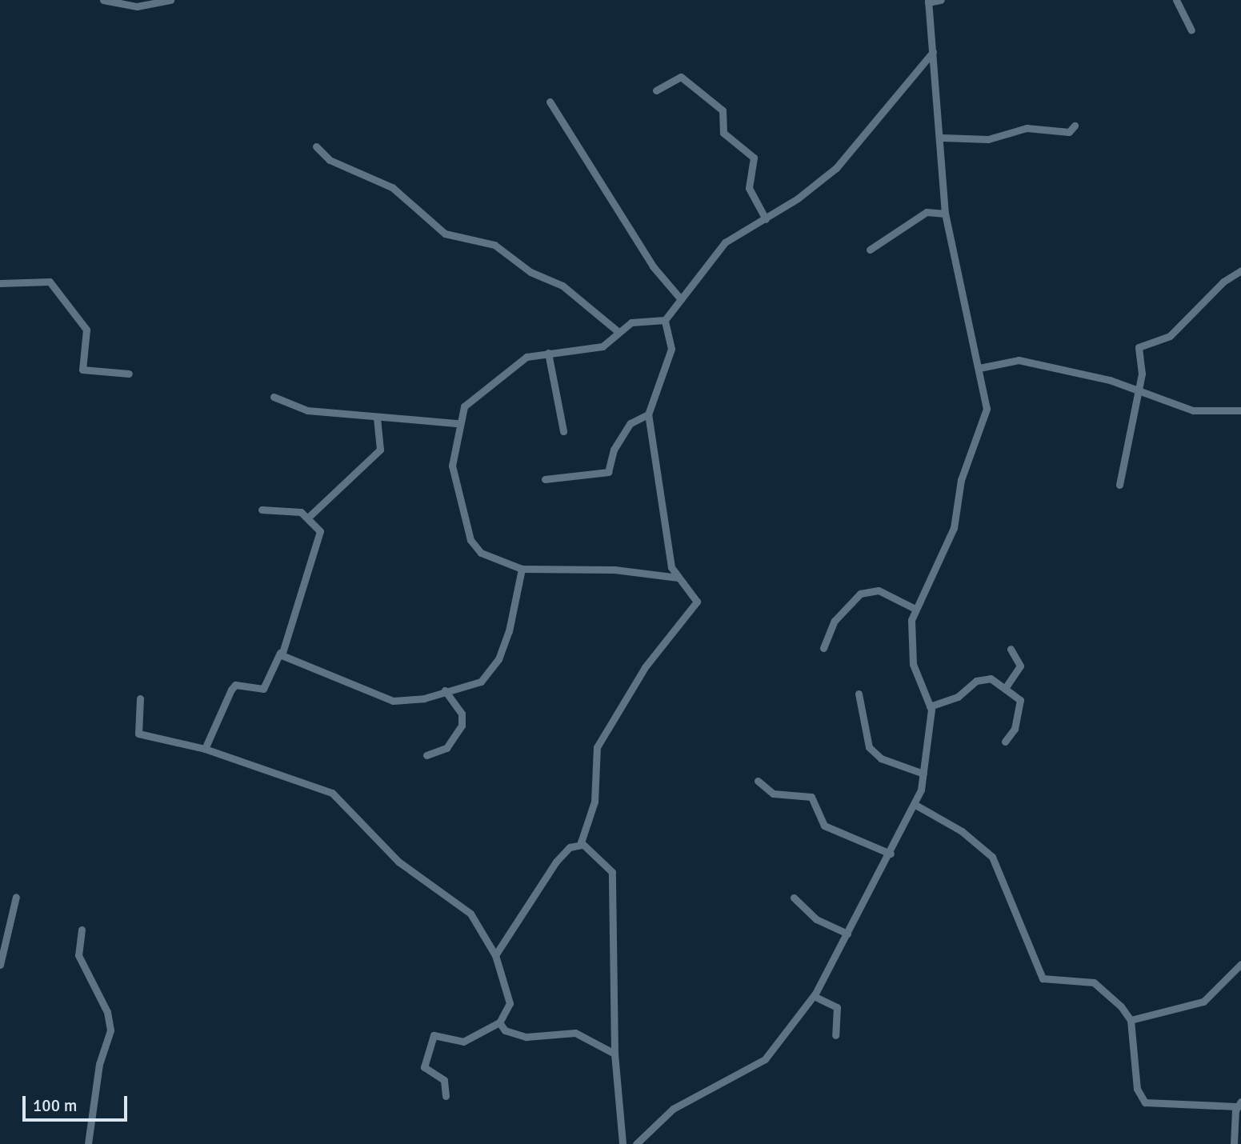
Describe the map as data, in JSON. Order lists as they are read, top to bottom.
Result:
{
  "scale_bar": "100 m"
}
